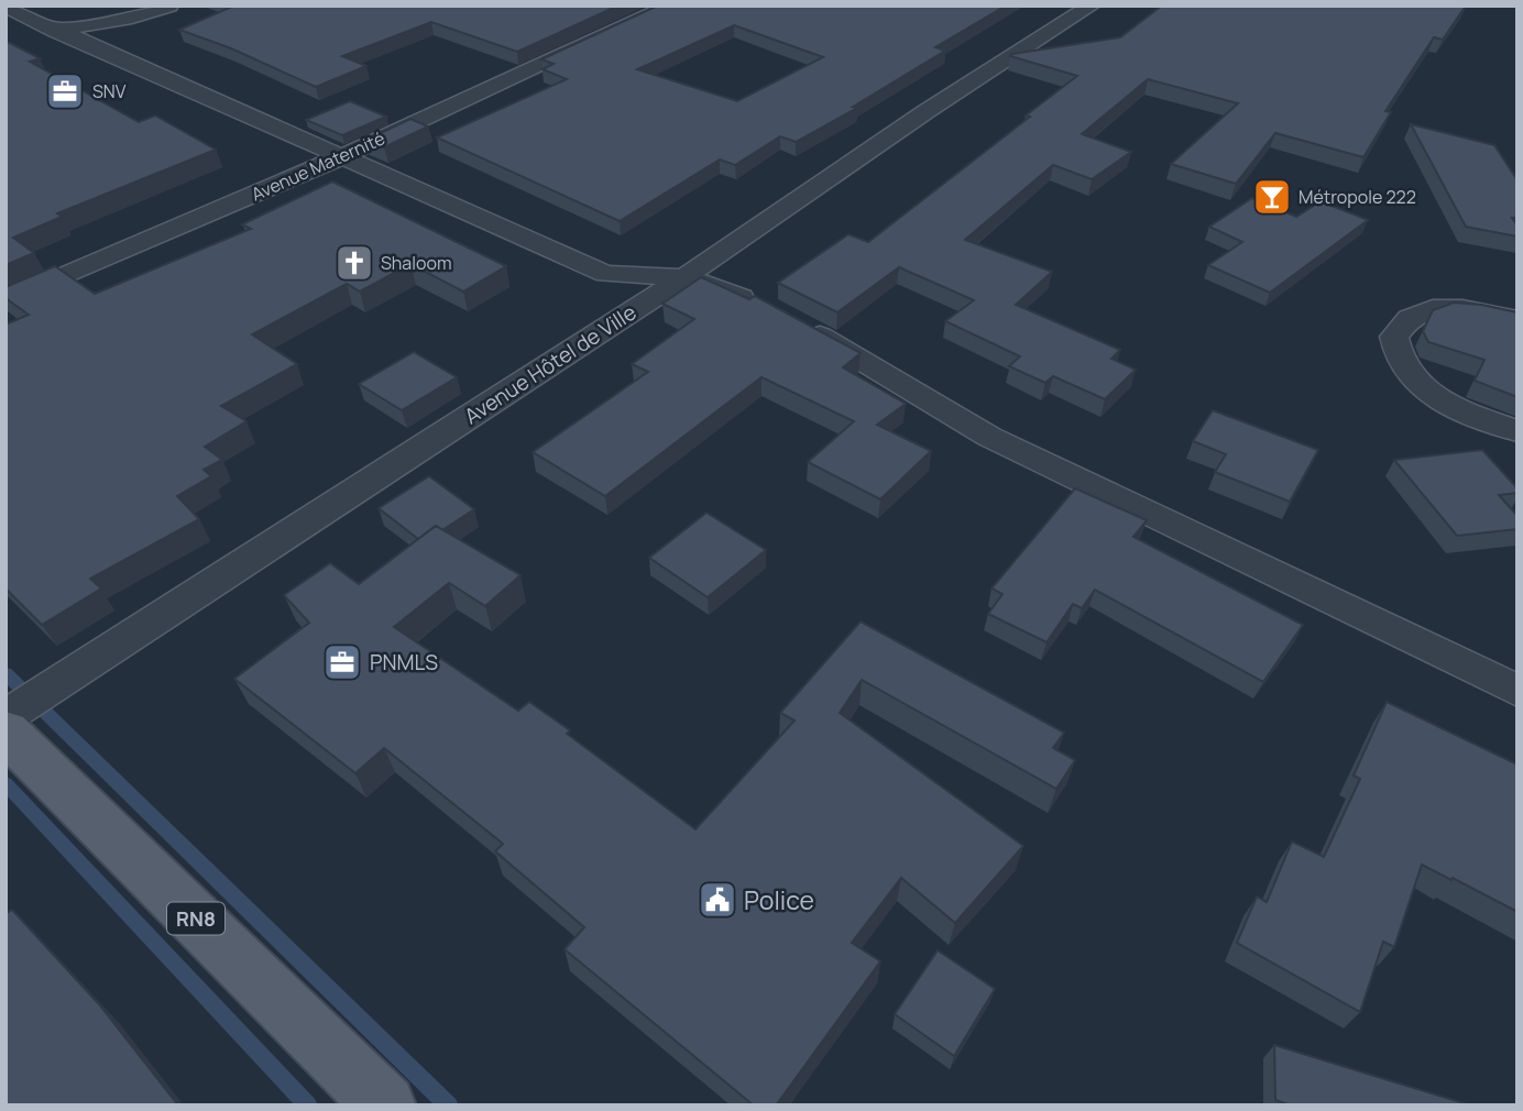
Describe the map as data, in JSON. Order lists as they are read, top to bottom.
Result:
{
  "streets": {
    "main road": ["RN8"],
    "street": ["Avenue Maternité", "Avenue Hôtel de Ville"]
  },
  "places": {
    "office": ["SNV", "PNMLS"],
    "bar": ["Métropole 222"],
    "church": ["Shaloom"],
    "public building": ["Police"]
  }
}
